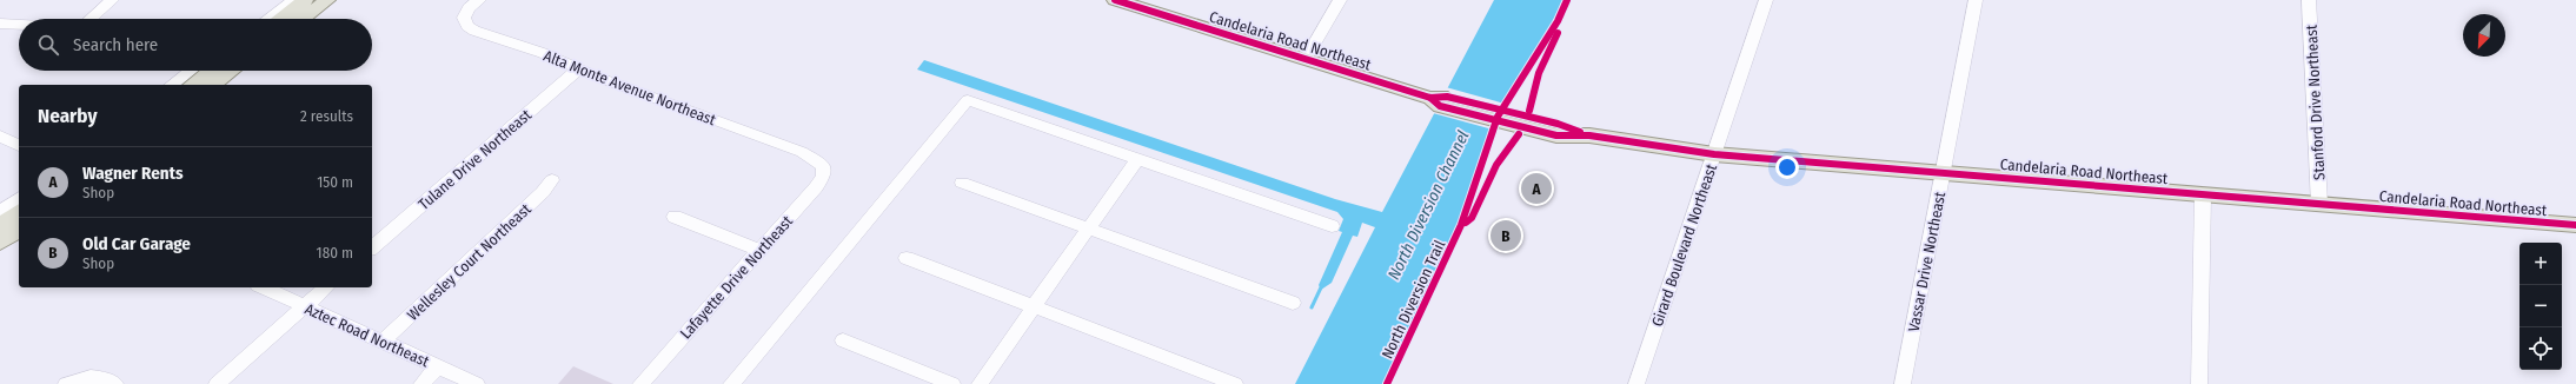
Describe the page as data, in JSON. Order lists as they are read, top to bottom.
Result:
{
  "streets": {
    "main road": ["Candelaria Road Northeast"],
    "street": [
      "Alta Monte Avenue Northeast",
      "Stanford Drive Northeast",
      "Tulane Drive Northeast",
      "Girard Boulevard Northeast",
      "Wellesley Court Northeast",
      "Vassar Drive Northeast",
      "Lafayette Drive Northeast",
      "Aztec Road Northeast"
    ],
    "cycle path": ["North Diversion Trail"]
  },
  "crossings": [
    ["Candelaria Road Northeast", "Stanford Drive Northeast"],
    ["Candelaria Road Northeast", "Girard Boulevard Northeast"],
    ["Candelaria Road Northeast", "Vassar Drive Northeast"],
    ["Alta Monte Avenue Northeast", "Tulane Drive Northeast"],
    ["Alta Monte Avenue Northeast", "Lafayette Drive Northeast"],
    ["Wellesley Court Northeast", "Aztec Road Northeast"]
  ],
  "water": ["North Diversion Channel"],
  "north": "bottom left",
  "page": {
    "search": "Search here",
    "heading": ["Nearby", "2 results"],
    "list": [
      {
        "mark": "A",
        "name": "Wagner Rents",
        "note": "Shop",
        "value": "150 m"
      },
      {
        "mark": "B",
        "name": "Old Car Garage",
        "note": "Shop",
        "value": "180 m"
      }
    ],
    "pins": ["A", "B"],
    "map_buttons": ["+", "−"]
  }
}
